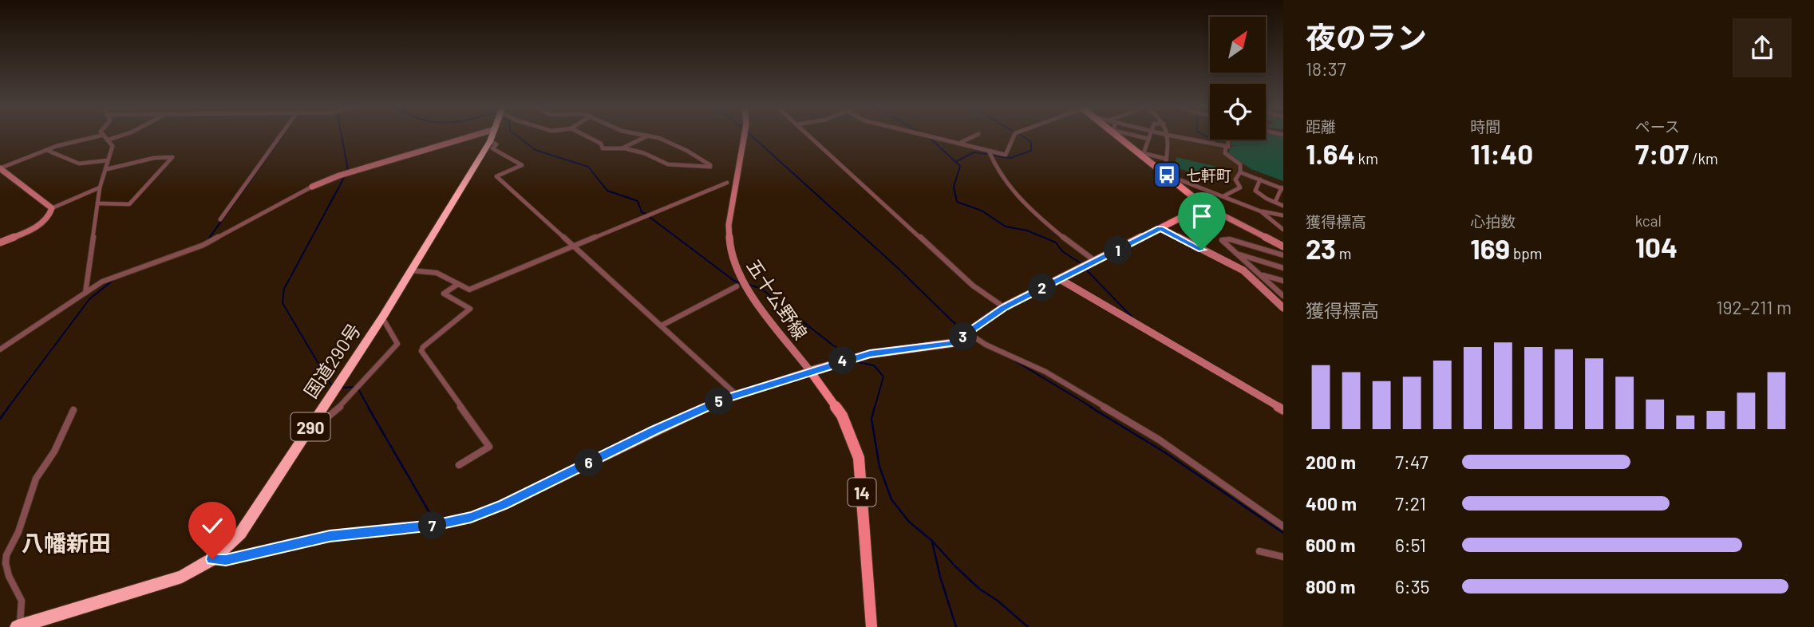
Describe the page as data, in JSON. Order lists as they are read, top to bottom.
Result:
{
  "streets": {
    "highway": ["国道290号", "290"],
    "main road": ["14"],
    "street": ["五十公野線"]
  },
  "crossings": [
    ["五十公野線", "14"]
  ],
  "districts": ["八幡新田"],
  "places": {
    "bus stop": ["七軒町"]
  },
  "north": "top right",
  "page": {
    "heading": ["夜のラン", "18:37"],
    "stats": [
      ["距離", "1.64 km"],
      ["時間", "11:40"],
      ["ペース", "7:07 /km"],
      ["獲得標高", "23 m"],
      ["心拍数", "169 bpm"],
      ["kcal", "104"]
    ],
    "pins": [
      "1",
      "2",
      "3",
      "4",
      "5",
      "6",
      "7"
    ],
    "chart": ["獲得標高", "192–211 m"],
    "list": [
      {
        "name": "200 m",
        "note": "7:47"
      },
      {
        "name": "400 m",
        "note": "7:21"
      },
      {
        "name": "600 m",
        "note": "6:51"
      },
      {
        "name": "800 m",
        "note": "6:35"
      }
    ]
  }
}
